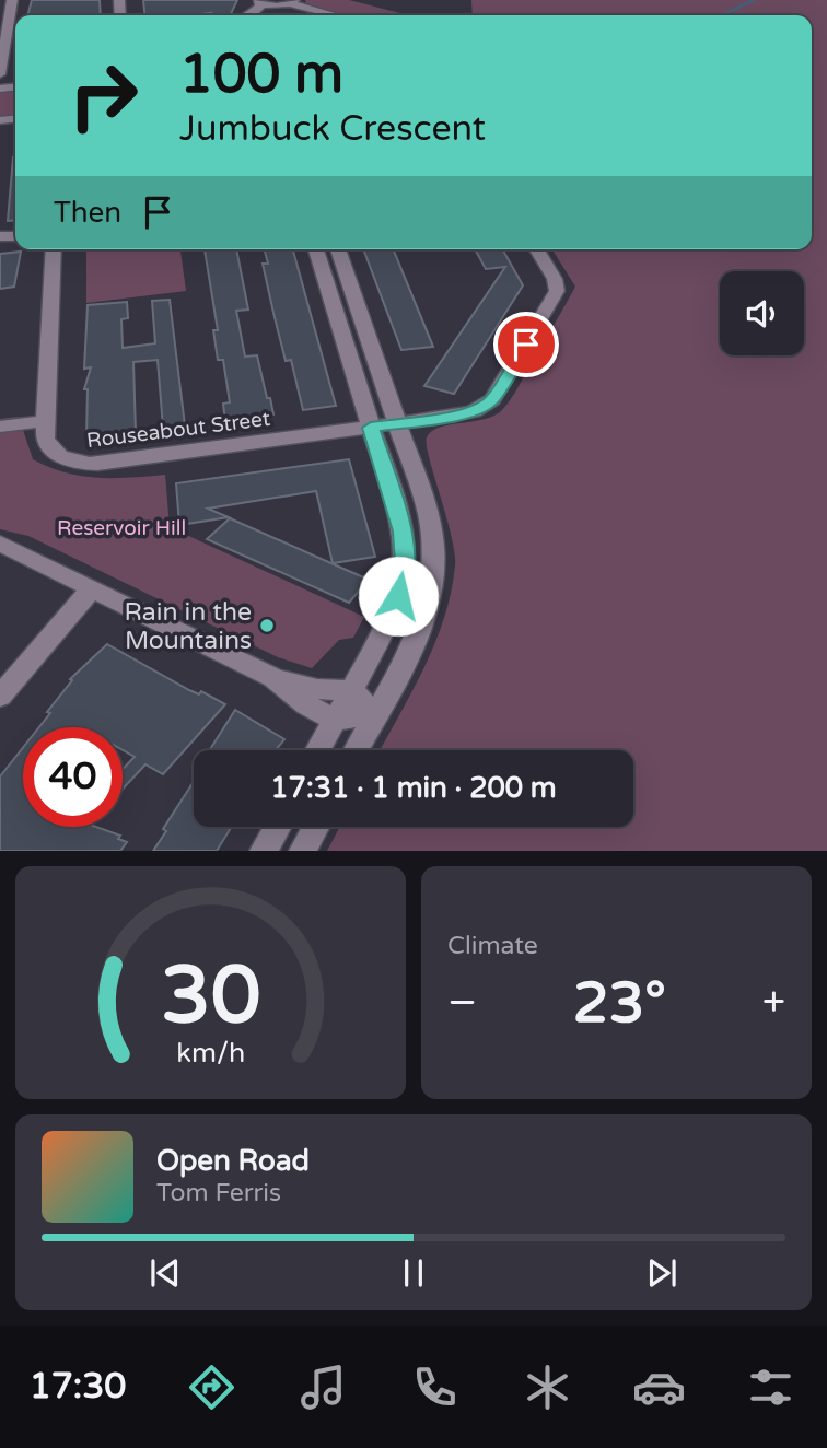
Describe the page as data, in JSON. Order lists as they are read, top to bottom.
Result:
{
  "streets": {
    "street": ["Rouseabout Street"]
  },
  "parks": ["Reservoir Hill"],
  "places": ["Rain in the Mountains"],
  "page": {
    "turn": ["100 m", "Jumbuck Crescent"],
    "then": "Then",
    "limit": "40",
    "trip": "17:31 · 1 min · 200 m",
    "tile": "Climate",
    "heat": ["−", "23°", "+"],
    "song": ["Open Road", "Tom Ferris"],
    "tabs": "17:30",
    "gauge": ["30", "km/h"]
  }
}
